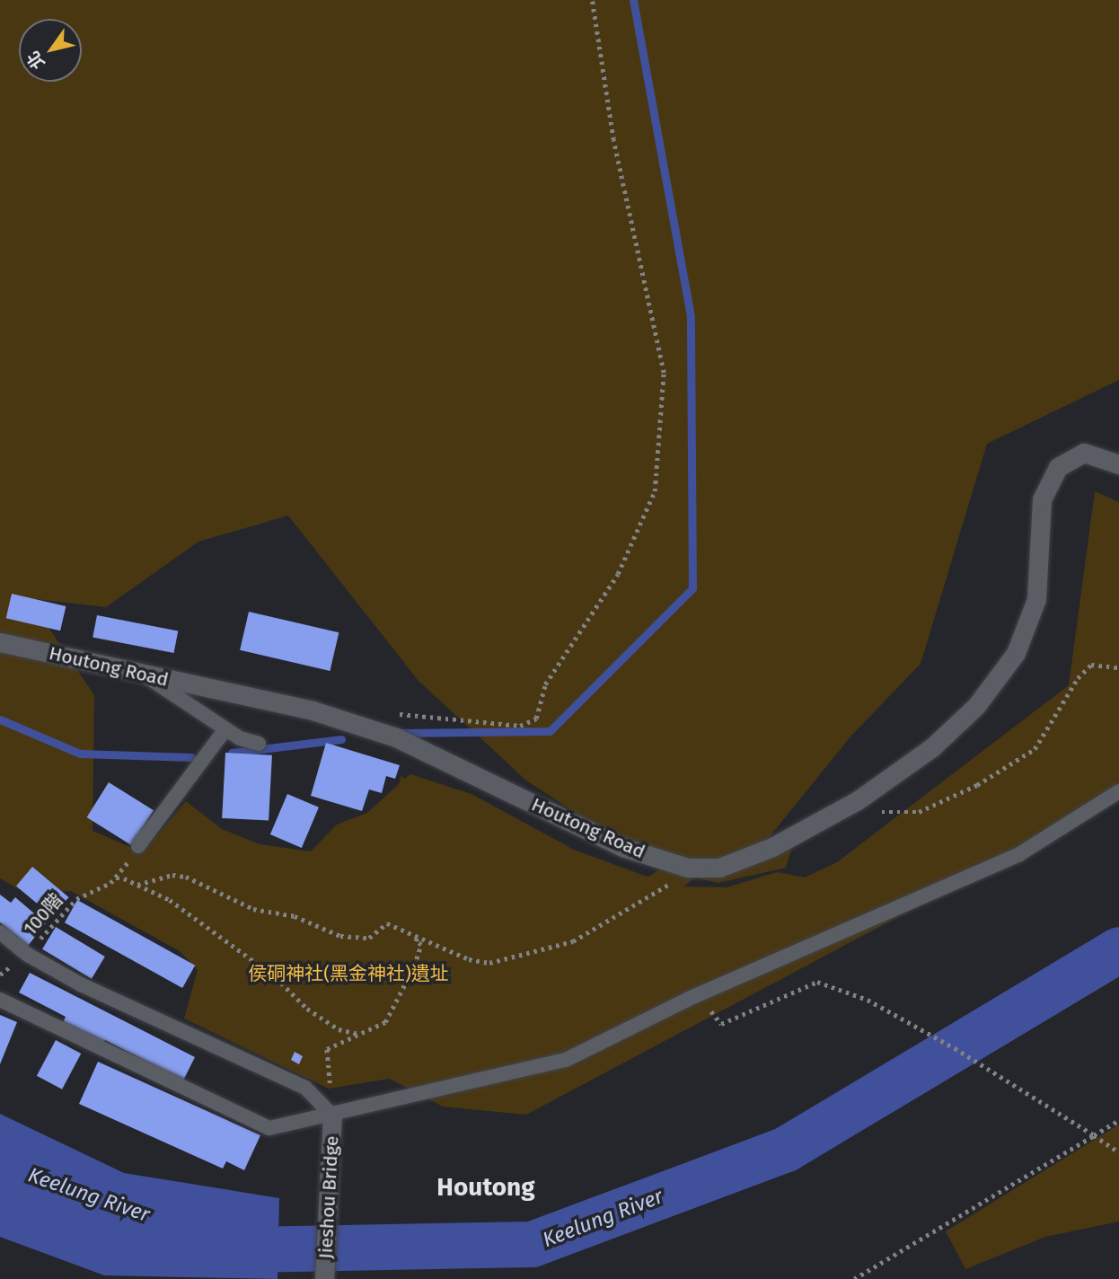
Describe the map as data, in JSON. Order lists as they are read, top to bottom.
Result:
{
  "streets": {
    "street": ["Houtong Road", "Jieshou Bridge"],
    "path": ["100階"]
  },
  "districts": ["Houtong"],
  "water": ["Keelung River"],
  "parks": ["侯硐神社(黑金神社)遺址"],
  "north": "bottom left"
}
